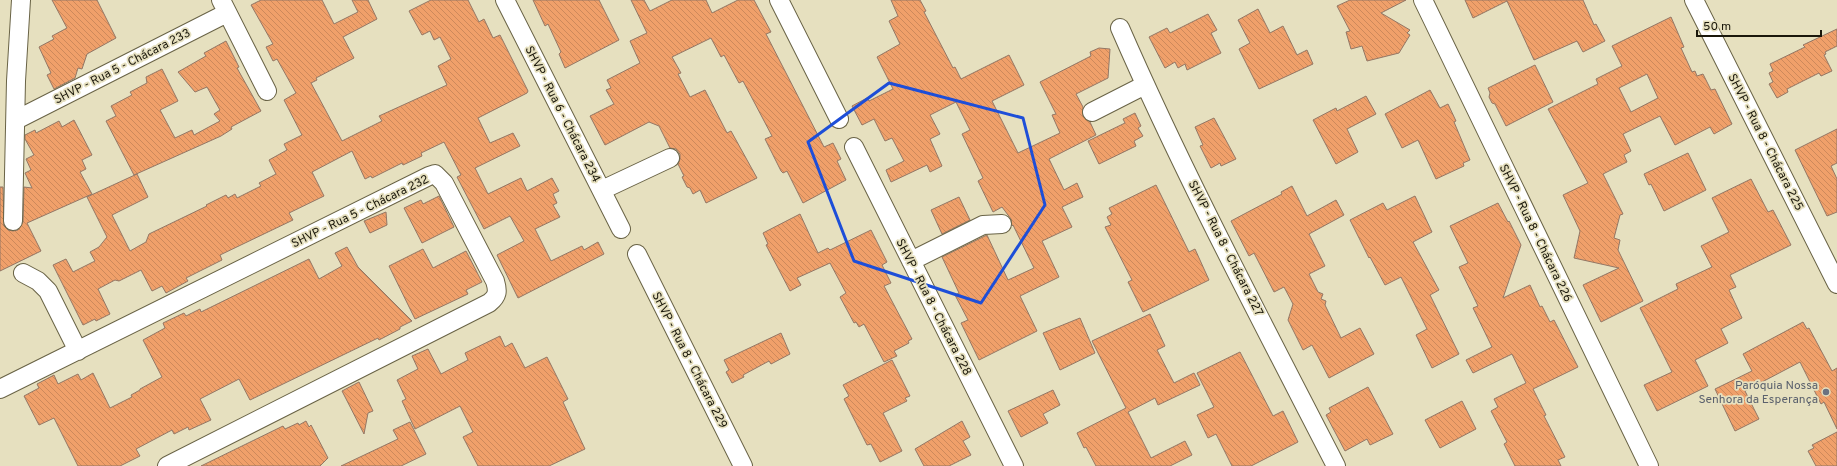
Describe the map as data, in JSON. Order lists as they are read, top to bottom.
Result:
{
  "streets": {
    "street": [
      "SHVP - Rua 5 - Chácara 233",
      "SHVP - Rua 6 - Chácara 234",
      "SHVP - Rua 8 - Chácara 225",
      "SHVP - Rua 5 - Chácara 232",
      "SHVP - Rua 8 - Chácara 226",
      "SHVP - Rua 8 - Chácara 227",
      "SHVP - Rua 8 - Chácara 228",
      "SHVP - Rua 8 - Chácara 229"
    ]
  },
  "places": ["Paróquia Nossa Senhora da Esperança"],
  "scale_bar": "50 m"
}
